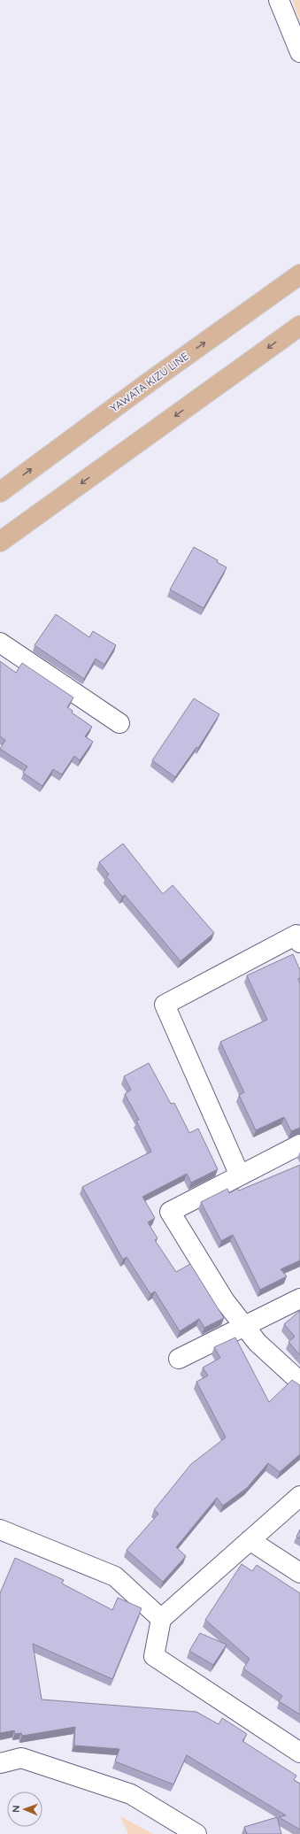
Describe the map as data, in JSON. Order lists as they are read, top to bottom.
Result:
{
  "streets": {
    "main road": ["YAWATA KIZU LINE"]
  },
  "north": "left"
}
